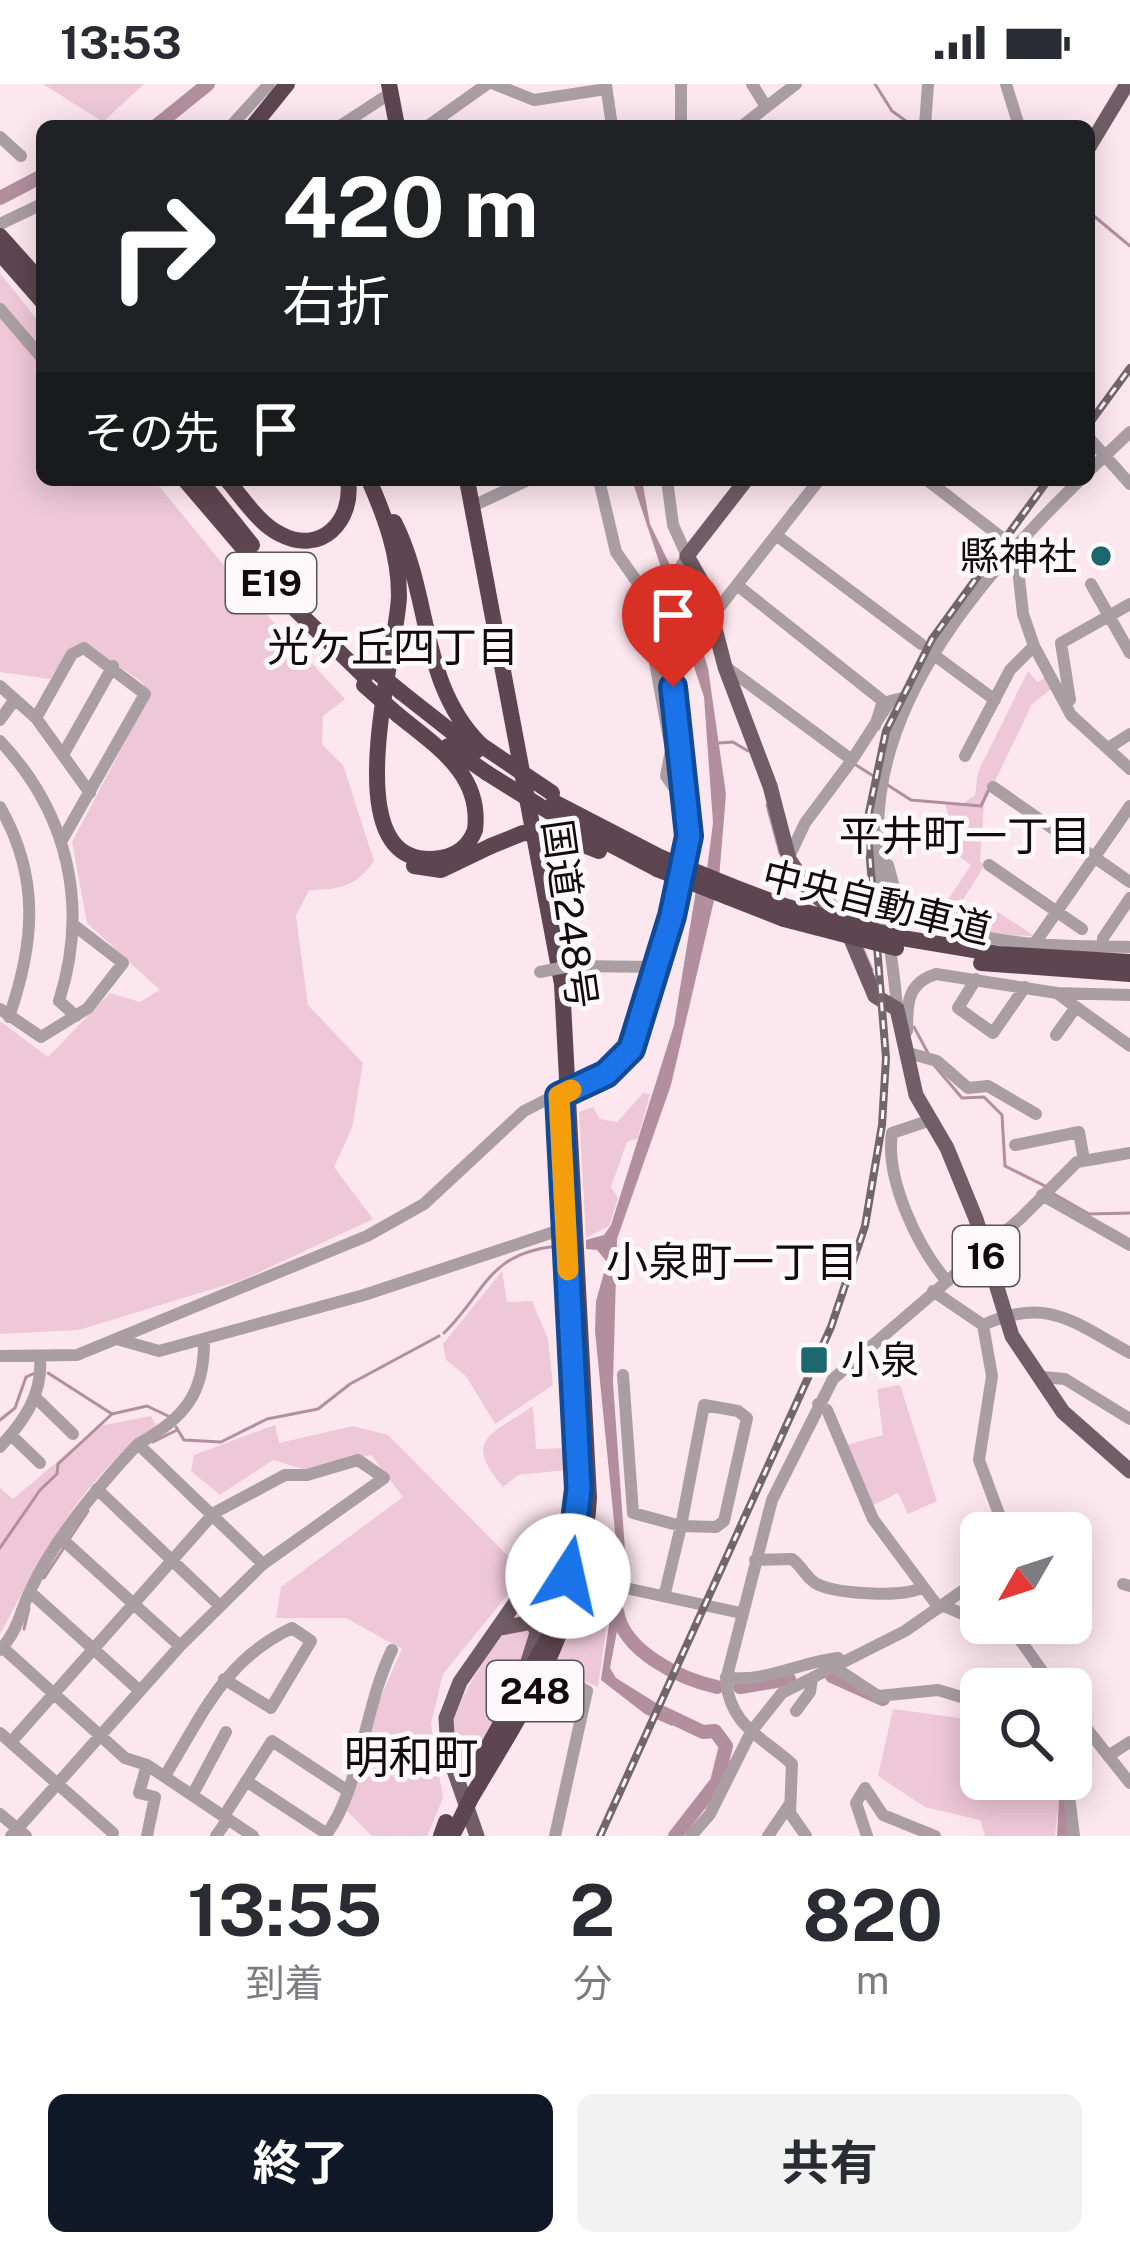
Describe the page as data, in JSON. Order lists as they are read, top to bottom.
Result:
{
  "streets": {
    "highway": [
      "E19",
      "中央自動車道",
      "国道248号",
      "248"
    ],
    "main road": ["16"]
  },
  "districts": [
    "光ケ丘四丁目",
    "平井町一丁目",
    "小泉町一丁目",
    "明和町"
  ],
  "places": {
    "other": ["縣神社"],
    "transit": ["小泉"]
  },
  "north": "bottom left",
  "page": {
    "status": "13:53",
    "turn": ["420 m", "右折"],
    "then": "その先",
    "eta": [
      "13:55",
      "到着",
      "2",
      "分",
      "820",
      "m"
    ],
    "buttons": ["終了", "共有"]
  }
}
